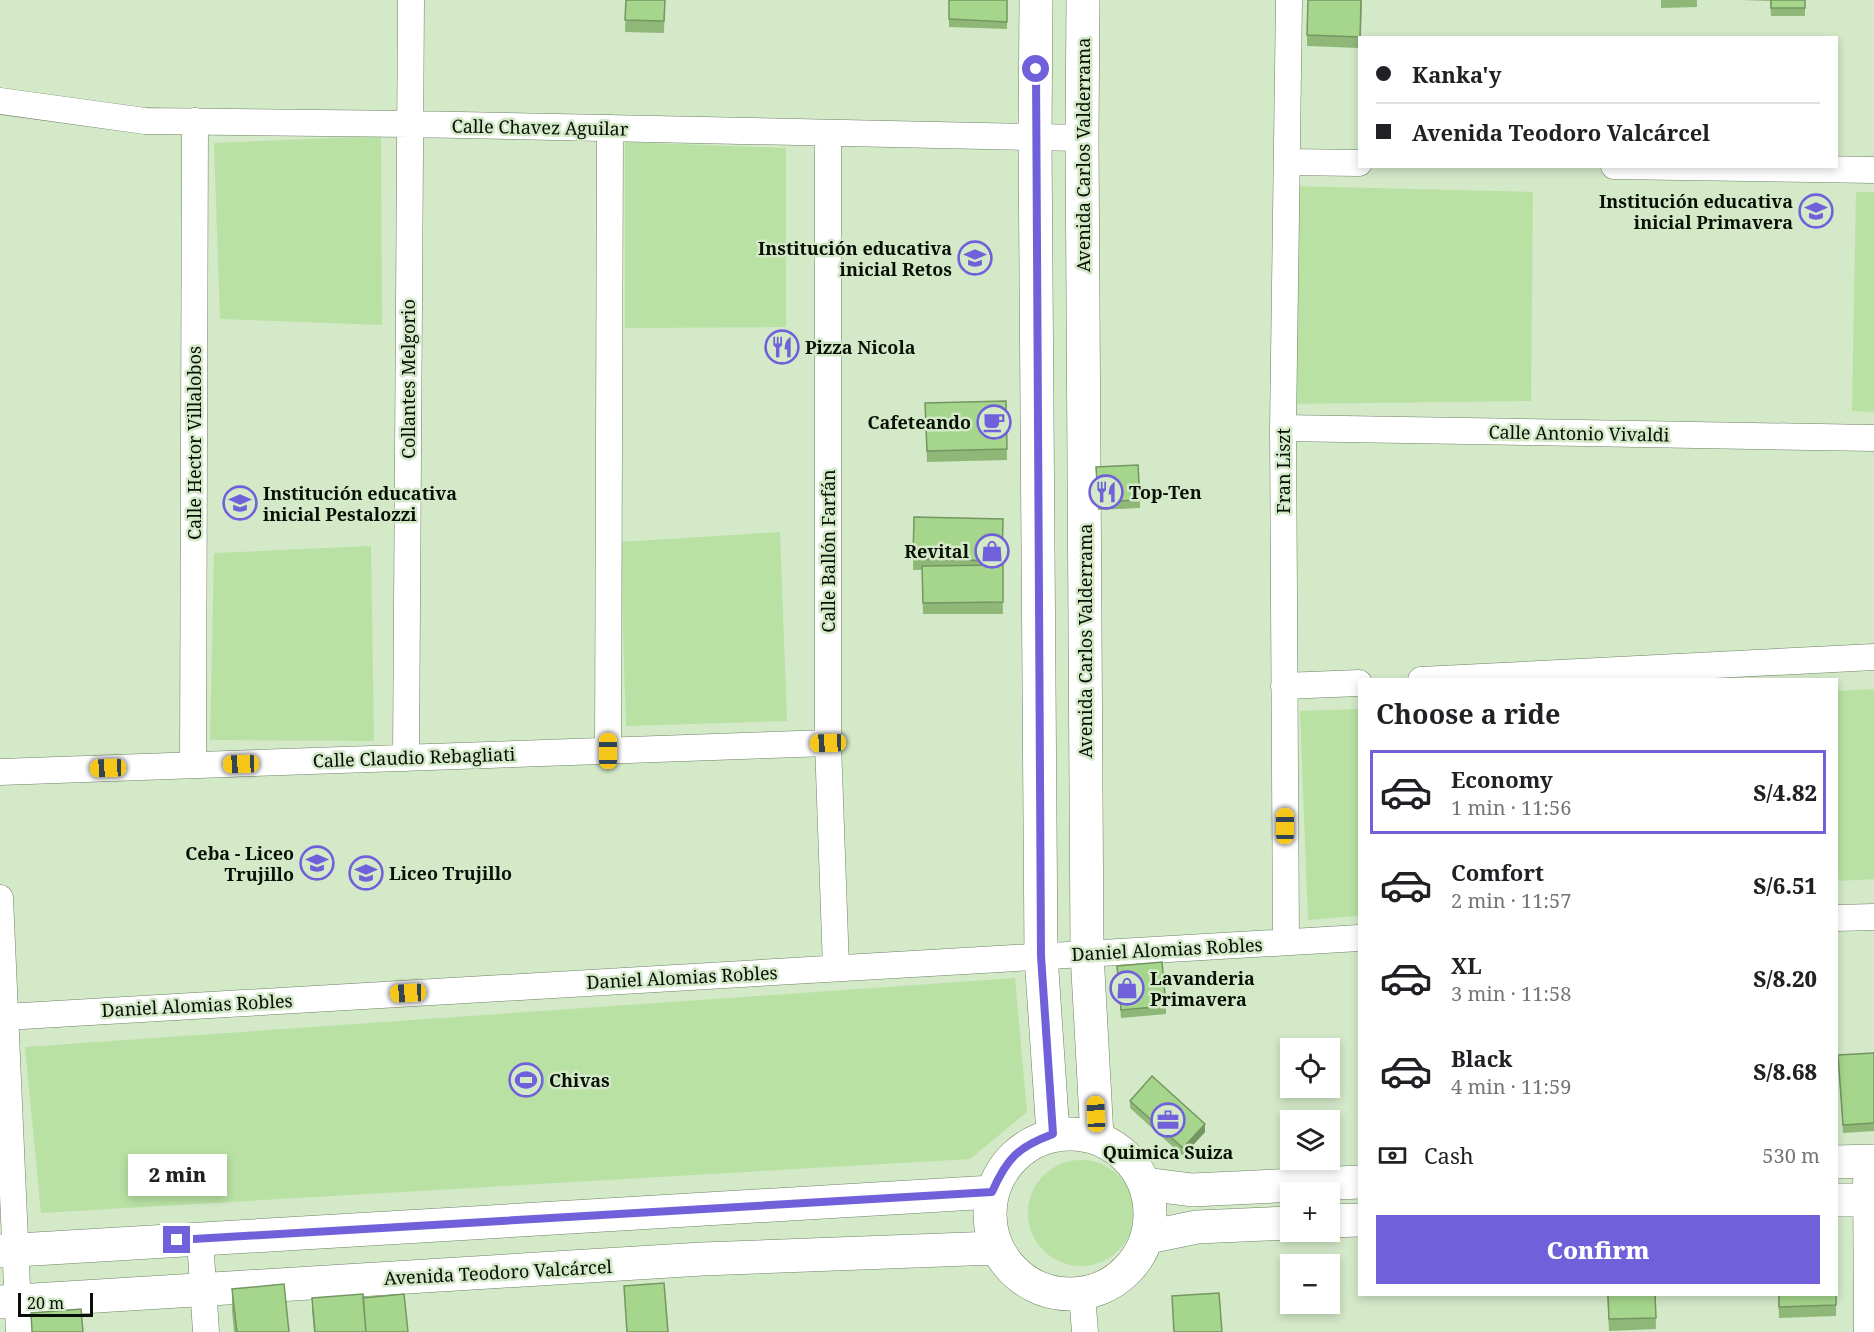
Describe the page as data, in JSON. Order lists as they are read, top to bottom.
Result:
{
  "streets": {
    "street": [
      "Calle Chavez Aguilar",
      "Avenida Carlos Valderrama",
      "Collantes Melgorio",
      "Calle Antonio Vivaldi",
      "Calle Hector Villalobos",
      "Fran Liszt",
      "Calle Ballón Farfán",
      "Calle Claudio Rebagliati",
      "Daniel Alomias Robles",
      "Avenida Teodoro Valcárcel"
    ]
  },
  "crossings": [
    ["Calle Chavez Aguilar", "Avenida Carlos Valderrama"],
    ["Calle Chavez Aguilar", "Collantes Melgorio"],
    ["Calle Chavez Aguilar", "Calle Hector Villalobos"],
    ["Calle Chavez Aguilar", "Calle Ballón Farfán"],
    ["Avenida Carlos Valderrama", "Daniel Alomias Robles"],
    ["Avenida Carlos Valderrama", "Avenida Teodoro Valcárcel"],
    ["Collantes Melgorio", "Calle Claudio Rebagliati"],
    ["Calle Antonio Vivaldi", "Fran Liszt"],
    ["Calle Hector Villalobos", "Calle Claudio Rebagliati"],
    ["Fran Liszt", "Daniel Alomias Robles"],
    ["Calle Ballón Farfán", "Calle Claudio Rebagliati"],
    ["Calle Ballón Farfán", "Daniel Alomias Robles"]
  ],
  "places": {
    "school or university": [
      "Institución educativa inicial Primavera",
      "Institución educativa inicial Retos",
      "Institución educativa inicial Pestalozzi",
      "Ceba - Liceo Trujillo",
      "Liceo Trujillo"
    ],
    "restaurant": ["Pizza Nicola", "Top-Ten"],
    "cafe": ["Cafeteando"],
    "shop": ["Revital", "Lavanderia Primavera"],
    "sports": ["Chivas"],
    "office": ["Quimica Suiza"]
  },
  "scale_bar": "20 m",
  "page": {
    "banner": ["Kanka'y", "Avenida Teodoro Valcárcel"],
    "heading": "Choose a ride",
    "list": [
      {
        "name": "Economy",
        "note": "1 min · 11:56",
        "value": "S/4.82"
      },
      {
        "name": "Comfort",
        "note": "2 min · 11:57",
        "value": "S/6.51"
      },
      {
        "name": "XL",
        "note": "3 min · 11:58",
        "value": "S/8.20"
      },
      {
        "name": "Black",
        "note": "4 min · 11:59",
        "value": "S/8.68"
      }
    ],
    "map_buttons": ["+", "−"],
    "pay": ["Cash", "530 m"],
    "bubble": "2 min",
    "buttons": "Confirm",
    "scale": "20 m"
  }
}
